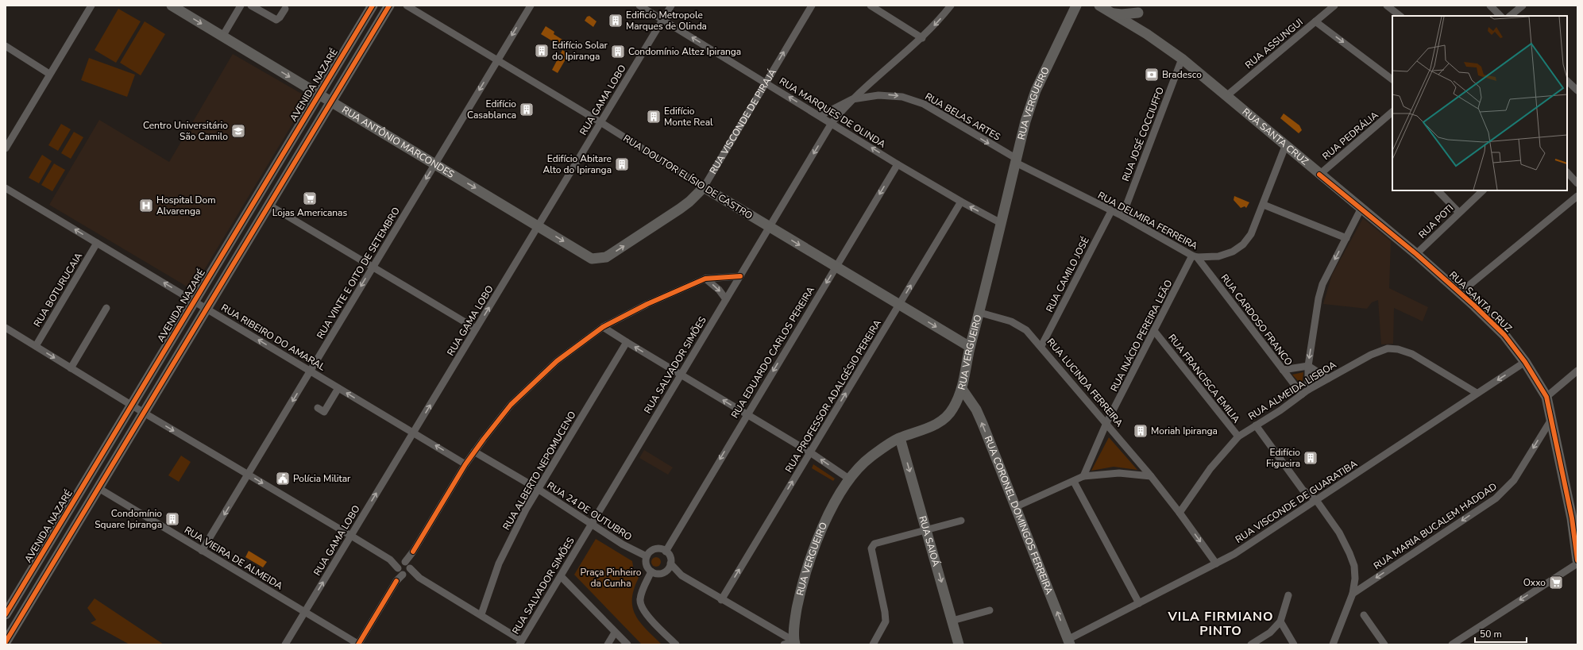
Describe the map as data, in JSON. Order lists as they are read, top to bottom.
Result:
{
  "streets": {
    "main road": [
      "AVENIDA NAZARÉ",
      "RUA VERGUEIRO",
      "RUA VISCONDE DE PIRAJÁ",
      "RUA SANTA CRUZ",
      "RUA ANTÔNIO MARCONDES",
      "RUA DOUTOR ELÍSIO DE CASTRO",
      "RUA CORONEL DOMINGOS FERREIRA",
      "RUA SAIOÁ"
    ],
    "street": [
      "RUA ASSUNGUI",
      "RUA GAMA LOBO",
      "RUA MARQUES DE OLINDA",
      "RUA BELAS ARTES",
      "RUA JOSÉ COCCIUFFO",
      "RUA PEDRÁLIA",
      "RUA DELMIRA FERREIRA",
      "RUA POTI",
      "RUA VINTE E OITO DE SETEMBRO",
      "RUA CAMILO JOSÉ",
      "RUA BOTURUCAIA",
      "RUA CARDOSO FRANCO",
      "RUA INÁCIO PEREIRA LEÃO",
      "RUA RIBEIRO DO AMARAL",
      "RUA EDUARDO CARLOS PEREIRA",
      "RUA SALVADOR SIMÕES",
      "RUA FRANCISCA EMILIA",
      "RUA LUCINDA FERREIRA",
      "RUA ALMEIDA LISBOA",
      "RUA PROFESSOR ADALGÉSIO PEREIRA",
      "RUA ALBERTO NEPOMUCENO",
      "RUA VISCONDE DE GUARATIBA",
      "RUA 24 DE OUTUBRO",
      "RUA MARIA BUCALEM HADDAD",
      "RUA VIEIRA DE ALMEIDA"
    ]
  },
  "crossings": [
    ["RUA ASSUNGUI", "RUA SANTA CRUZ"],
    ["AVENIDA NAZARÉ", "RUA ANTÔNIO MARCONDES"],
    ["AVENIDA NAZARÉ", "RUA RIBEIRO DO AMARAL"],
    ["RUA GAMA LOBO", "RUA MARQUES DE OLINDA"],
    ["RUA GAMA LOBO", "RUA ANTÔNIO MARCONDES"],
    ["RUA GAMA LOBO", "RUA DOUTOR ELÍSIO DE CASTRO"],
    ["RUA GAMA LOBO", "RUA RIBEIRO DO AMARAL"],
    ["RUA GAMA LOBO", "RUA VIEIRA DE ALMEIDA"],
    ["RUA VERGUEIRO", "RUA MARQUES DE OLINDA"],
    ["RUA VERGUEIRO", "RUA BELAS ARTES"],
    ["RUA VERGUEIRO", "RUA DOUTOR ELÍSIO DE CASTRO"],
    ["RUA VERGUEIRO", "RUA DELMIRA FERREIRA"],
    ["RUA VERGUEIRO", "RUA LUCINDA FERREIRA"],
    ["RUA VERGUEIRO", "RUA CORONEL DOMINGOS FERREIRA"],
    ["RUA VERGUEIRO", "RUA SAIOÁ"],
    ["RUA MARQUES DE OLINDA", "RUA VISCONDE DE PIRAJÁ"],
    ["RUA MARQUES DE OLINDA", "RUA EDUARDO CARLOS PEREIRA"],
    ["RUA MARQUES DE OLINDA", "RUA SALVADOR SIMÕES"],
    ["RUA MARQUES DE OLINDA", "RUA PROFESSOR ADALGÉSIO PEREIRA"],
    ["RUA BELAS ARTES", "RUA DELMIRA FERREIRA"],
    ["RUA BELAS ARTES", "RUA SALVADOR SIMÕES"],
    ["RUA VISCONDE DE PIRAJÁ", "RUA ANTÔNIO MARCONDES"],
    ["RUA VISCONDE DE PIRAJÁ", "RUA DOUTOR ELÍSIO DE CASTRO"],
    ["RUA JOSÉ COCCIUFFO", "RUA SANTA CRUZ"],
    ["RUA JOSÉ COCCIUFFO", "RUA DELMIRA FERREIRA"],
    ["RUA PEDRÁLIA", "RUA SANTA CRUZ"],
    ["RUA SANTA CRUZ", "RUA DELMIRA FERREIRA"],
    ["RUA SANTA CRUZ", "RUA POTI"],
    ["RUA SANTA CRUZ", "RUA VISCONDE DE GUARATIBA"],
    ["RUA SANTA CRUZ", "RUA MARIA BUCALEM HADDAD"],
    ["RUA ANTÔNIO MARCONDES", "RUA VINTE E OITO DE SETEMBRO"],
    ["RUA DOUTOR ELÍSIO DE CASTRO", "RUA VINTE E OITO DE SETEMBRO"],
    ["RUA DOUTOR ELÍSIO DE CASTRO", "RUA EDUARDO CARLOS PEREIRA"],
    ["RUA DOUTOR ELÍSIO DE CASTRO", "RUA SALVADOR SIMÕES"],
    ["RUA DOUTOR ELÍSIO DE CASTRO", "RUA PROFESSOR ADALGÉSIO PEREIRA"],
    ["RUA DELMIRA FERREIRA", "RUA CAMILO JOSÉ"],
    ["RUA DELMIRA FERREIRA", "RUA CARDOSO FRANCO"],
    ["RUA DELMIRA FERREIRA", "RUA INÁCIO PEREIRA LEÃO"],
    ["RUA VINTE E OITO DE SETEMBRO", "RUA RIBEIRO DO AMARAL"],
    ["RUA VINTE E OITO DE SETEMBRO", "RUA VIEIRA DE ALMEIDA"],
    ["RUA CAMILO JOSÉ", "RUA LUCINDA FERREIRA"],
    ["RUA BOTURUCAIA", "RUA RIBEIRO DO AMARAL"],
    ["RUA CARDOSO FRANCO", "RUA INÁCIO PEREIRA LEÃO"],
    ["RUA CARDOSO FRANCO", "RUA ALMEIDA LISBOA"],
    ["RUA INÁCIO PEREIRA LEÃO", "RUA FRANCISCA EMILIA"],
    ["RUA INÁCIO PEREIRA LEÃO", "RUA LUCINDA FERREIRA"],
    ["RUA EDUARDO CARLOS PEREIRA", "RUA 24 DE OUTUBRO"],
    ["RUA SALVADOR SIMÕES", "RUA 24 DE OUTUBRO"],
    ["RUA FRANCISCA EMILIA", "RUA ALMEIDA LISBOA"],
    ["RUA LUCINDA FERREIRA", "RUA ALMEIDA LISBOA"],
    ["RUA LUCINDA FERREIRA", "RUA VISCONDE DE GUARATIBA"],
    ["RUA ALMEIDA LISBOA", "RUA VISCONDE DE GUARATIBA"],
    ["RUA ALBERTO NEPOMUCENO", "RUA 24 DE OUTUBRO"],
    ["RUA VISCONDE DE GUARATIBA", "RUA CORONEL DOMINGOS FERREIRA"]
  ],
  "one_way": [
    "RUA MARQUES DE OLINDA",
    "RUA BELAS ARTES",
    "RUA ANTÔNIO MARCONDES",
    "RUA VINTE E OITO DE SETEMBRO",
    "RUA RIBEIRO DO AMARAL",
    "RUA EDUARDO CARLOS PEREIRA",
    "RUA PROFESSOR ADALGÉSIO PEREIRA",
    "RUA CORONEL DOMINGOS FERREIRA",
    "RUA MARIA BUCALEM HADDAD",
    "RUA SAIOÁ"
  ],
  "districts": ["VILA FIRMIANO PINTO"],
  "parks": ["Praça Pinheiro da Cunha"],
  "places": {
    "building": [
      "Edificío Metropole Marques de Olinda",
      "Edifício Solar do Ipiranga",
      "Condomínio Altez Ipiranga",
      "Edifício Casablanca",
      "Edifício Monte Real",
      "Edifício Abitare Alto do Ipiranga",
      "Moriah Ipiranga",
      "Edifício Figueira",
      "Condomínio Square Ipiranga"
    ],
    "bank": ["Bradesco"],
    "school or university": ["Centro Universitário São Camilo"],
    "supermarket": ["Lojas Americanas", "Oxxo"],
    "hospital": ["Hospital Dom Alvarenga"],
    "public building": ["Polícia Militar"]
  },
  "scale_bar": "50 m"
}
